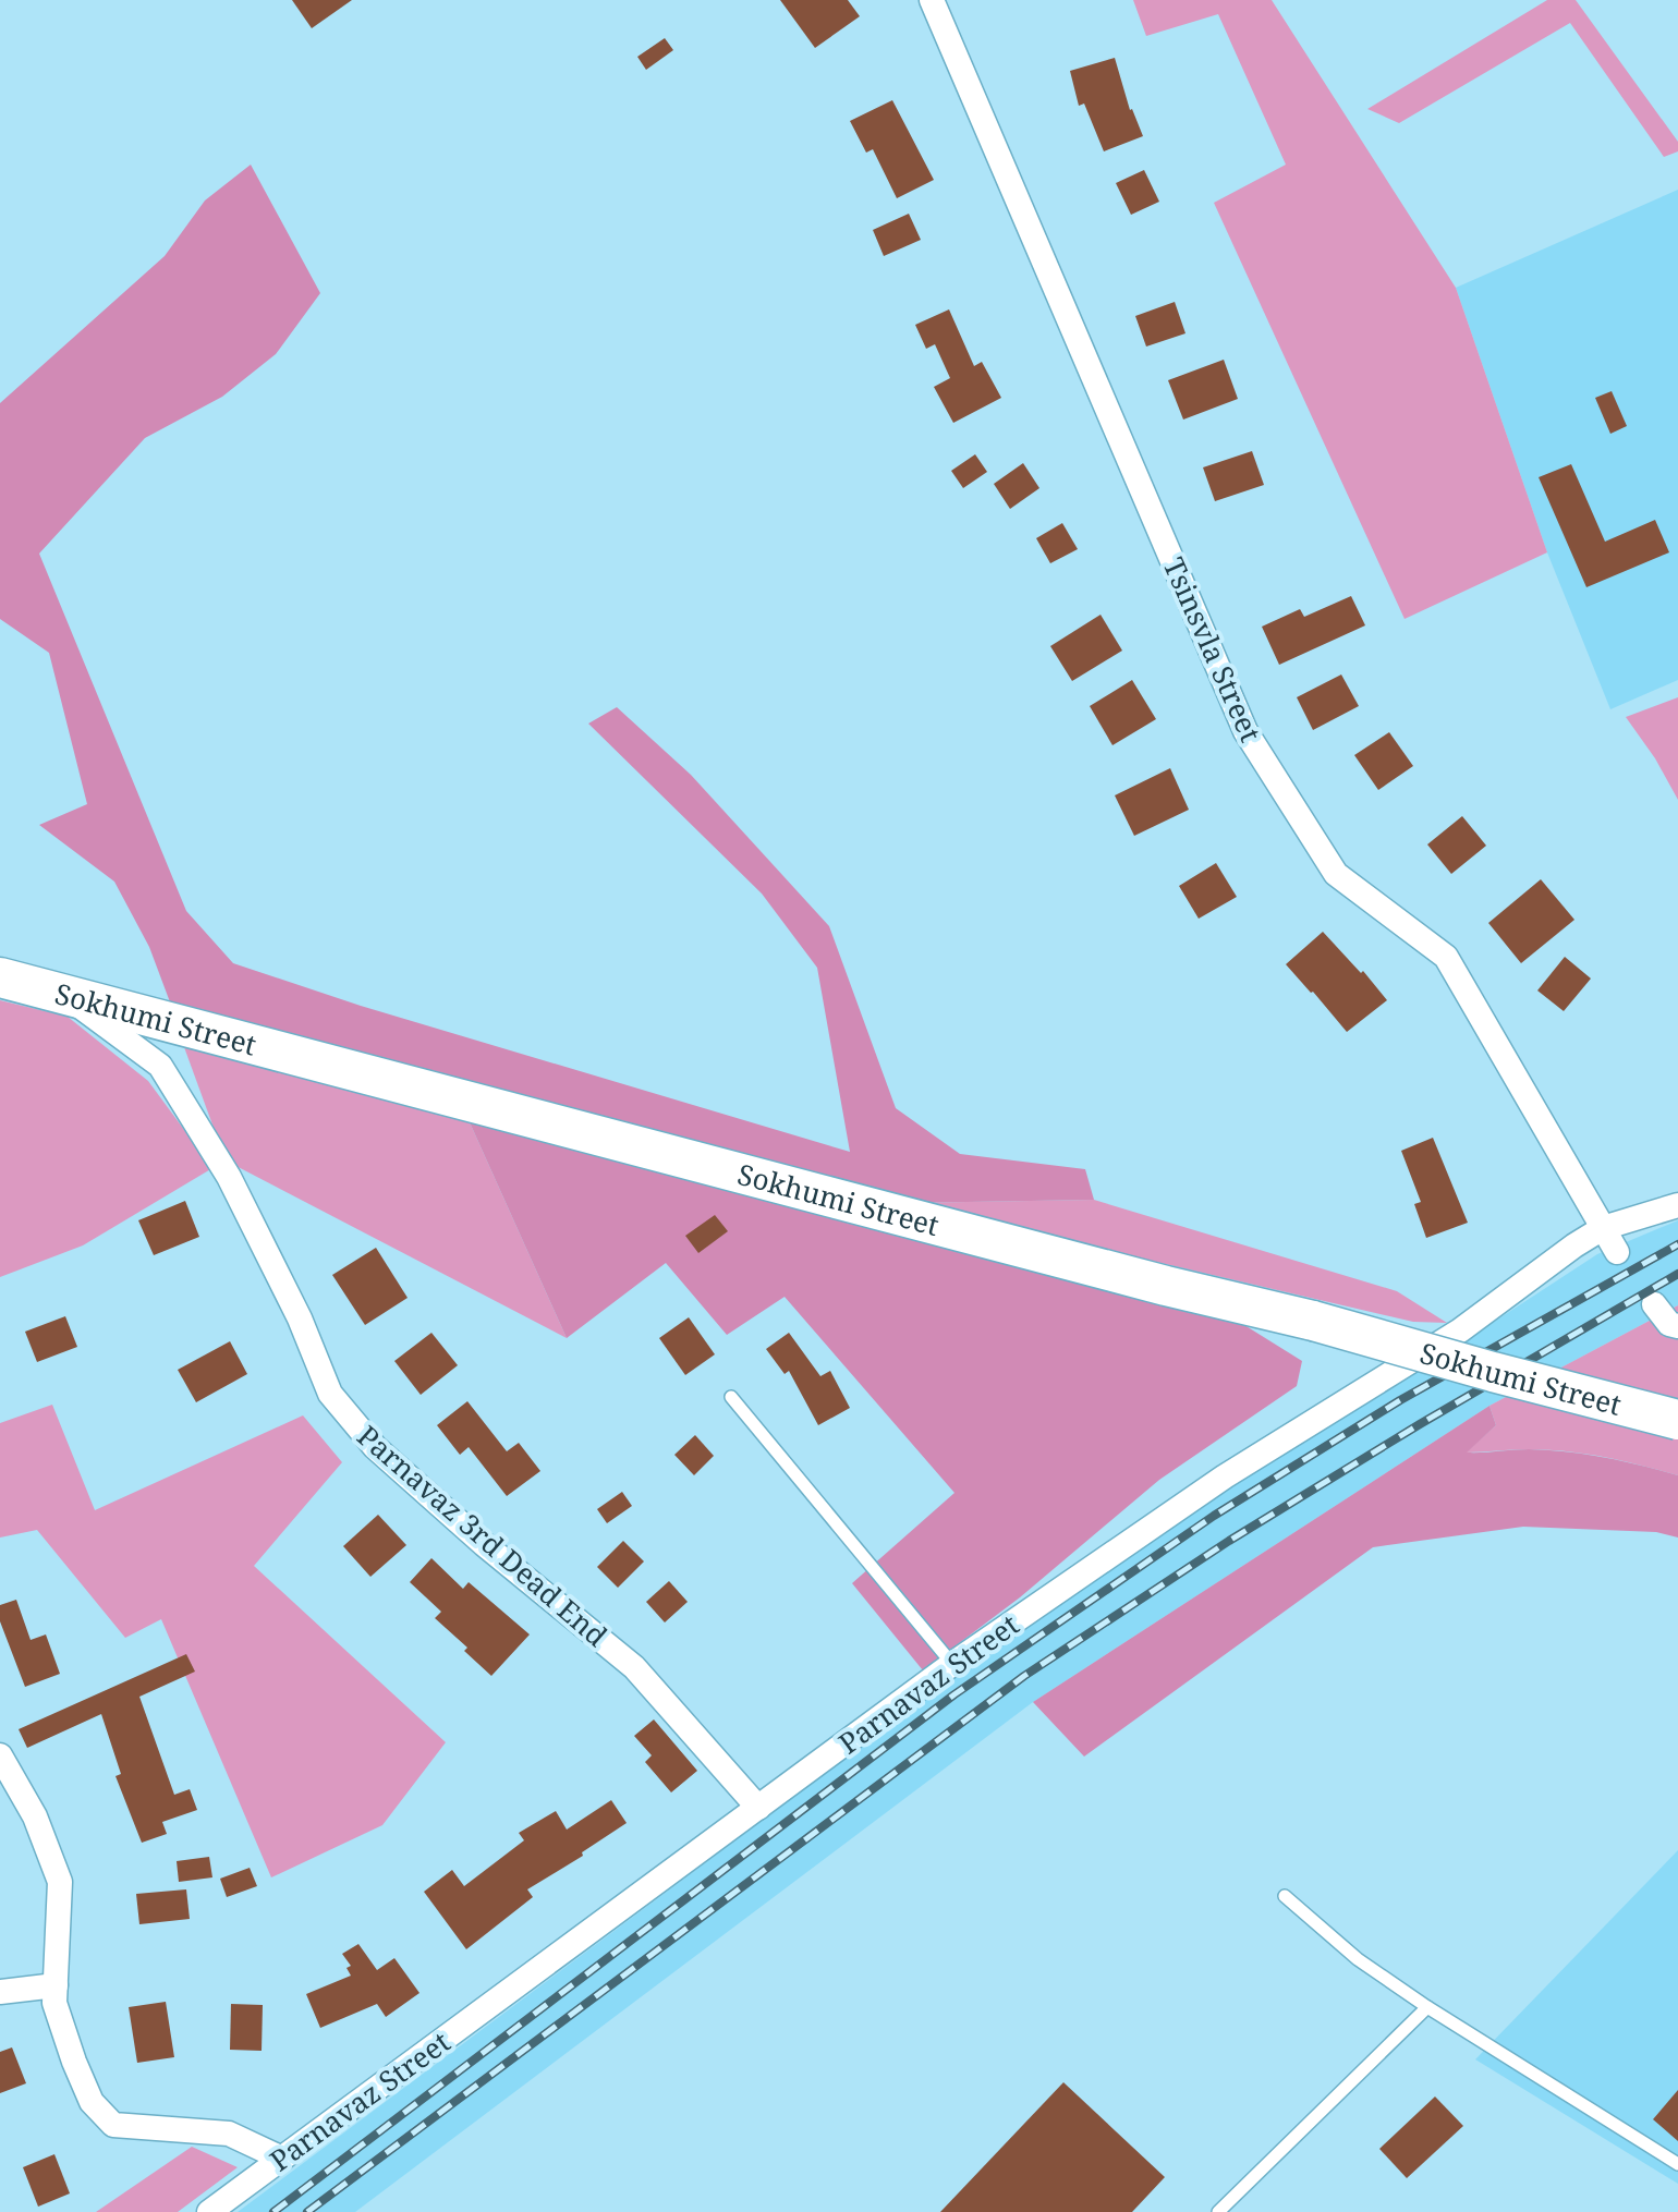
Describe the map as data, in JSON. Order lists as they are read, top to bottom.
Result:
{
  "streets": {
    "highway": ["Sokhumi Street"],
    "street": ["Tsinsvla Street", "Parnavaz 3rd Dead End", "Parnavaz Street"]
  },
  "crossings": [
    ["Tsinsvla Street", "Parnavaz Street"],
    ["Sokhumi Street", "Parnavaz 3rd Dead End"],
    ["Parnavaz 3rd Dead End", "Parnavaz Street"]
  ]
}
